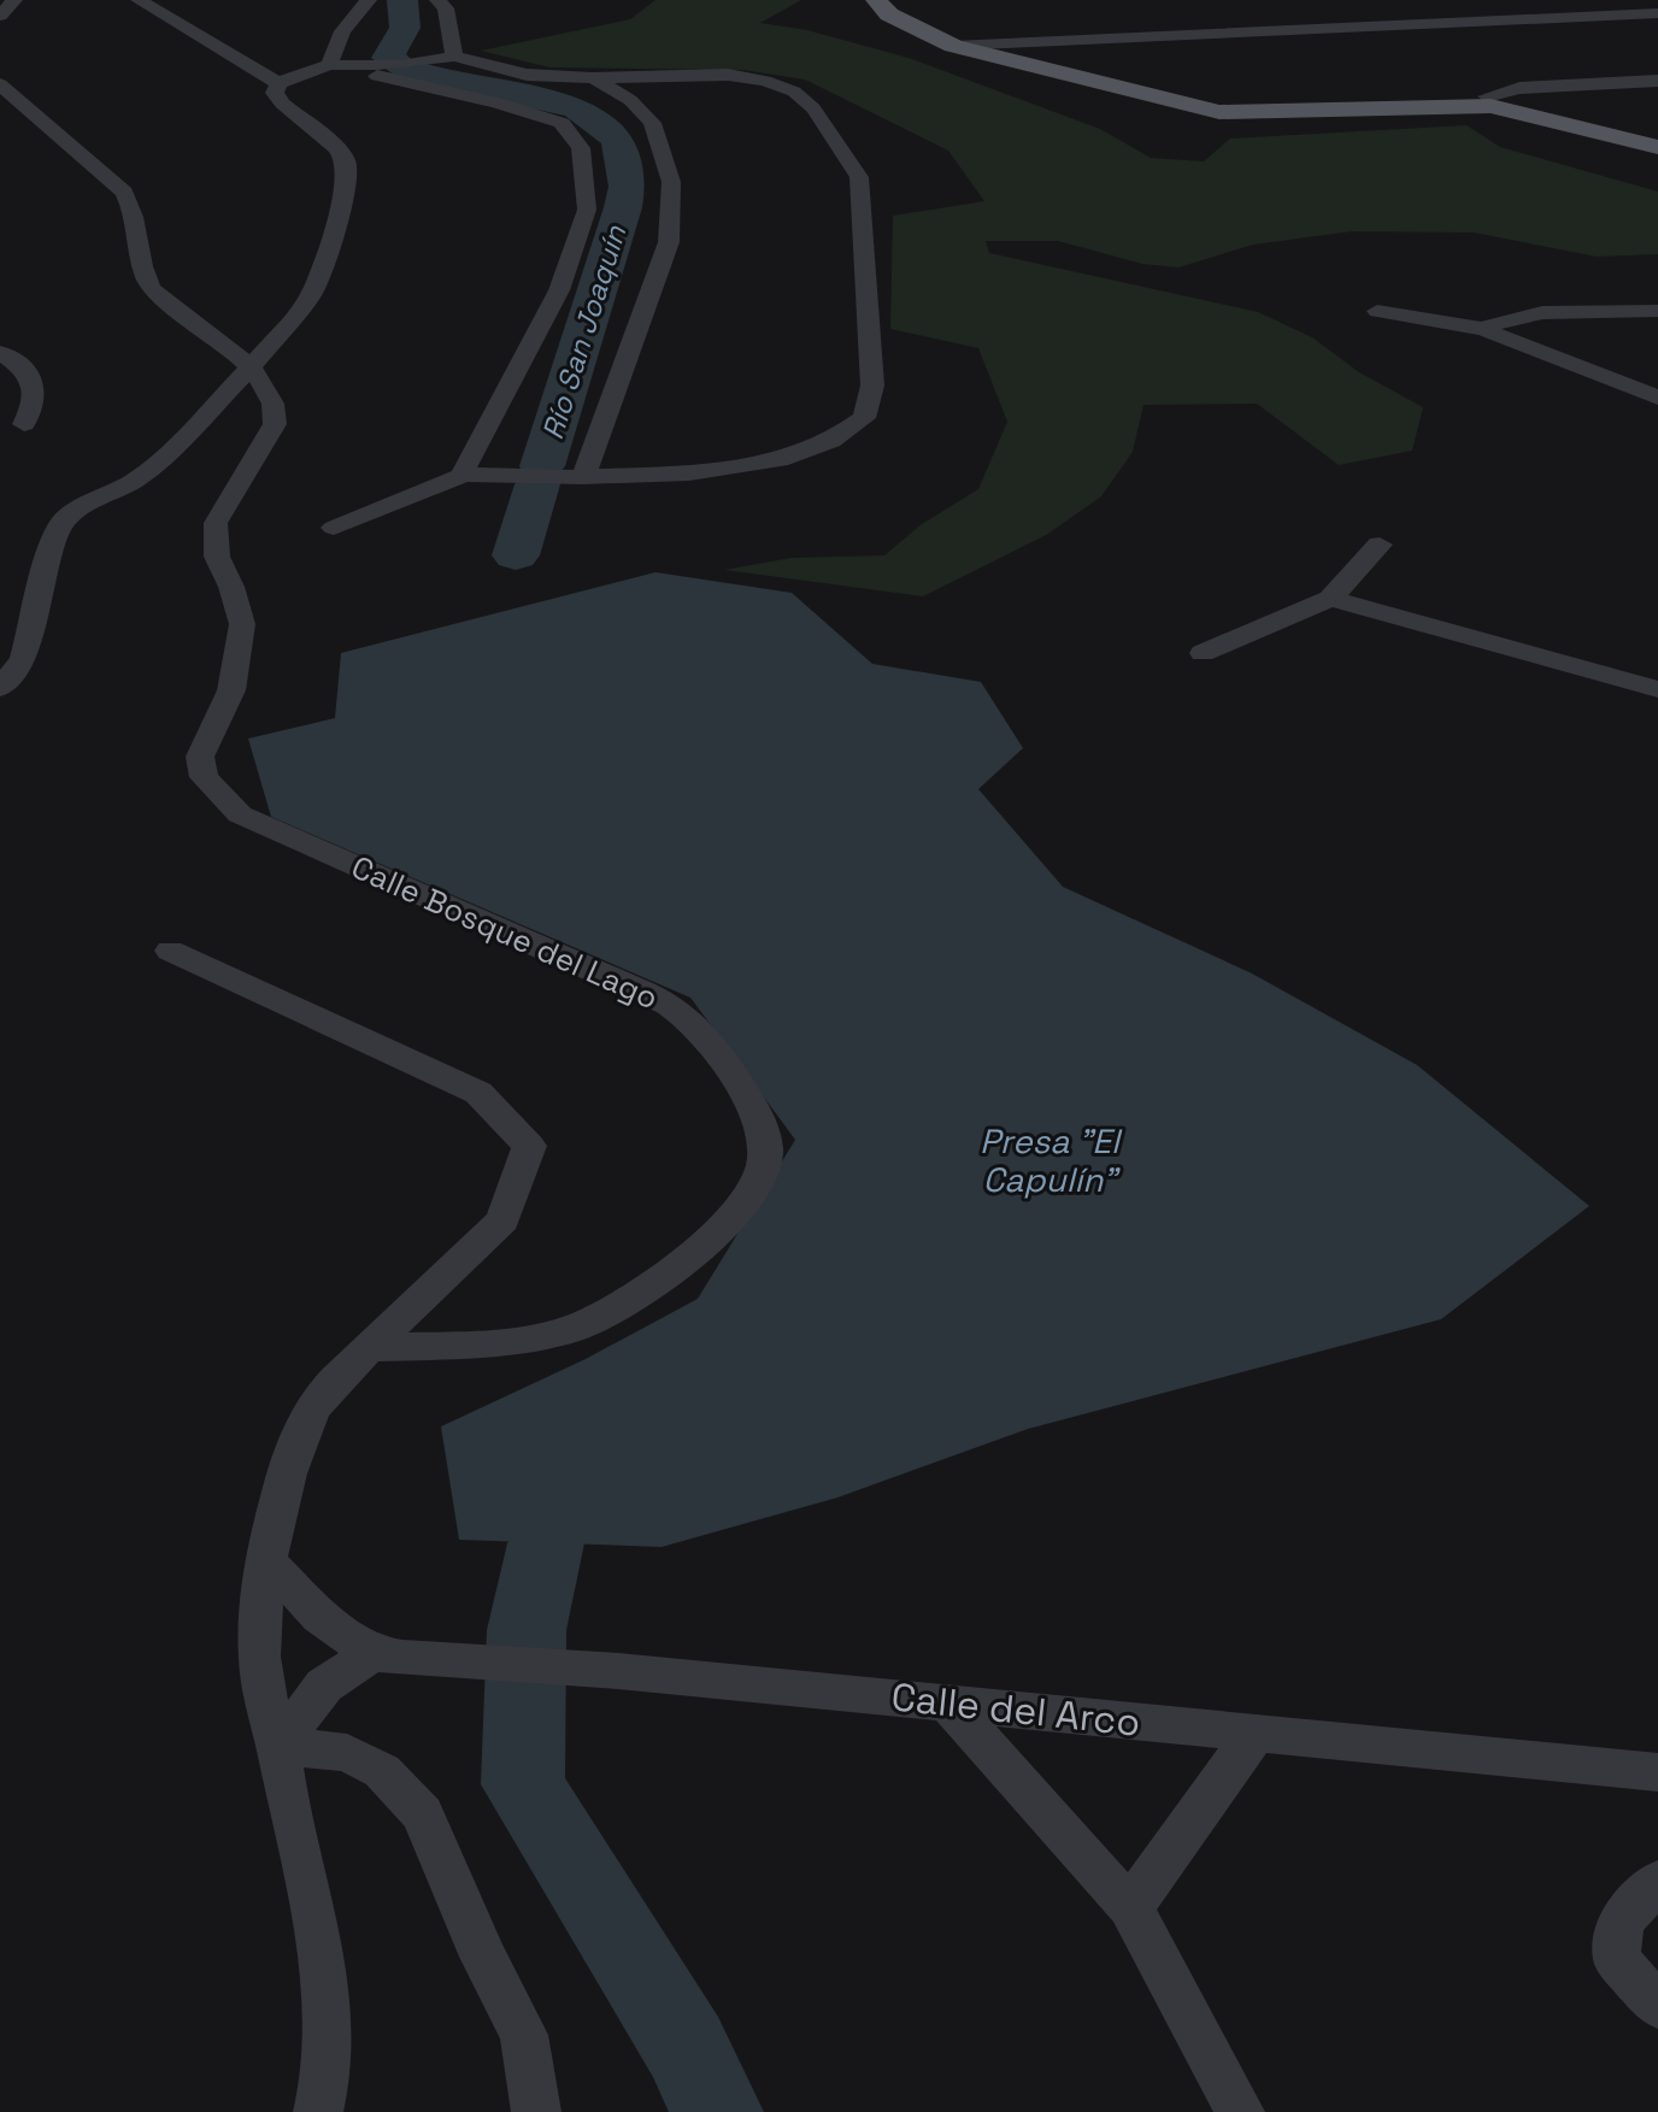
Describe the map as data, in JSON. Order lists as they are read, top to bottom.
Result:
{
  "streets": {
    "street": ["Calle Bosque del Lago", "Calle del Arco"]
  },
  "water": ["Río San Joaquín", "Presa \"El Capulín\""]
}
